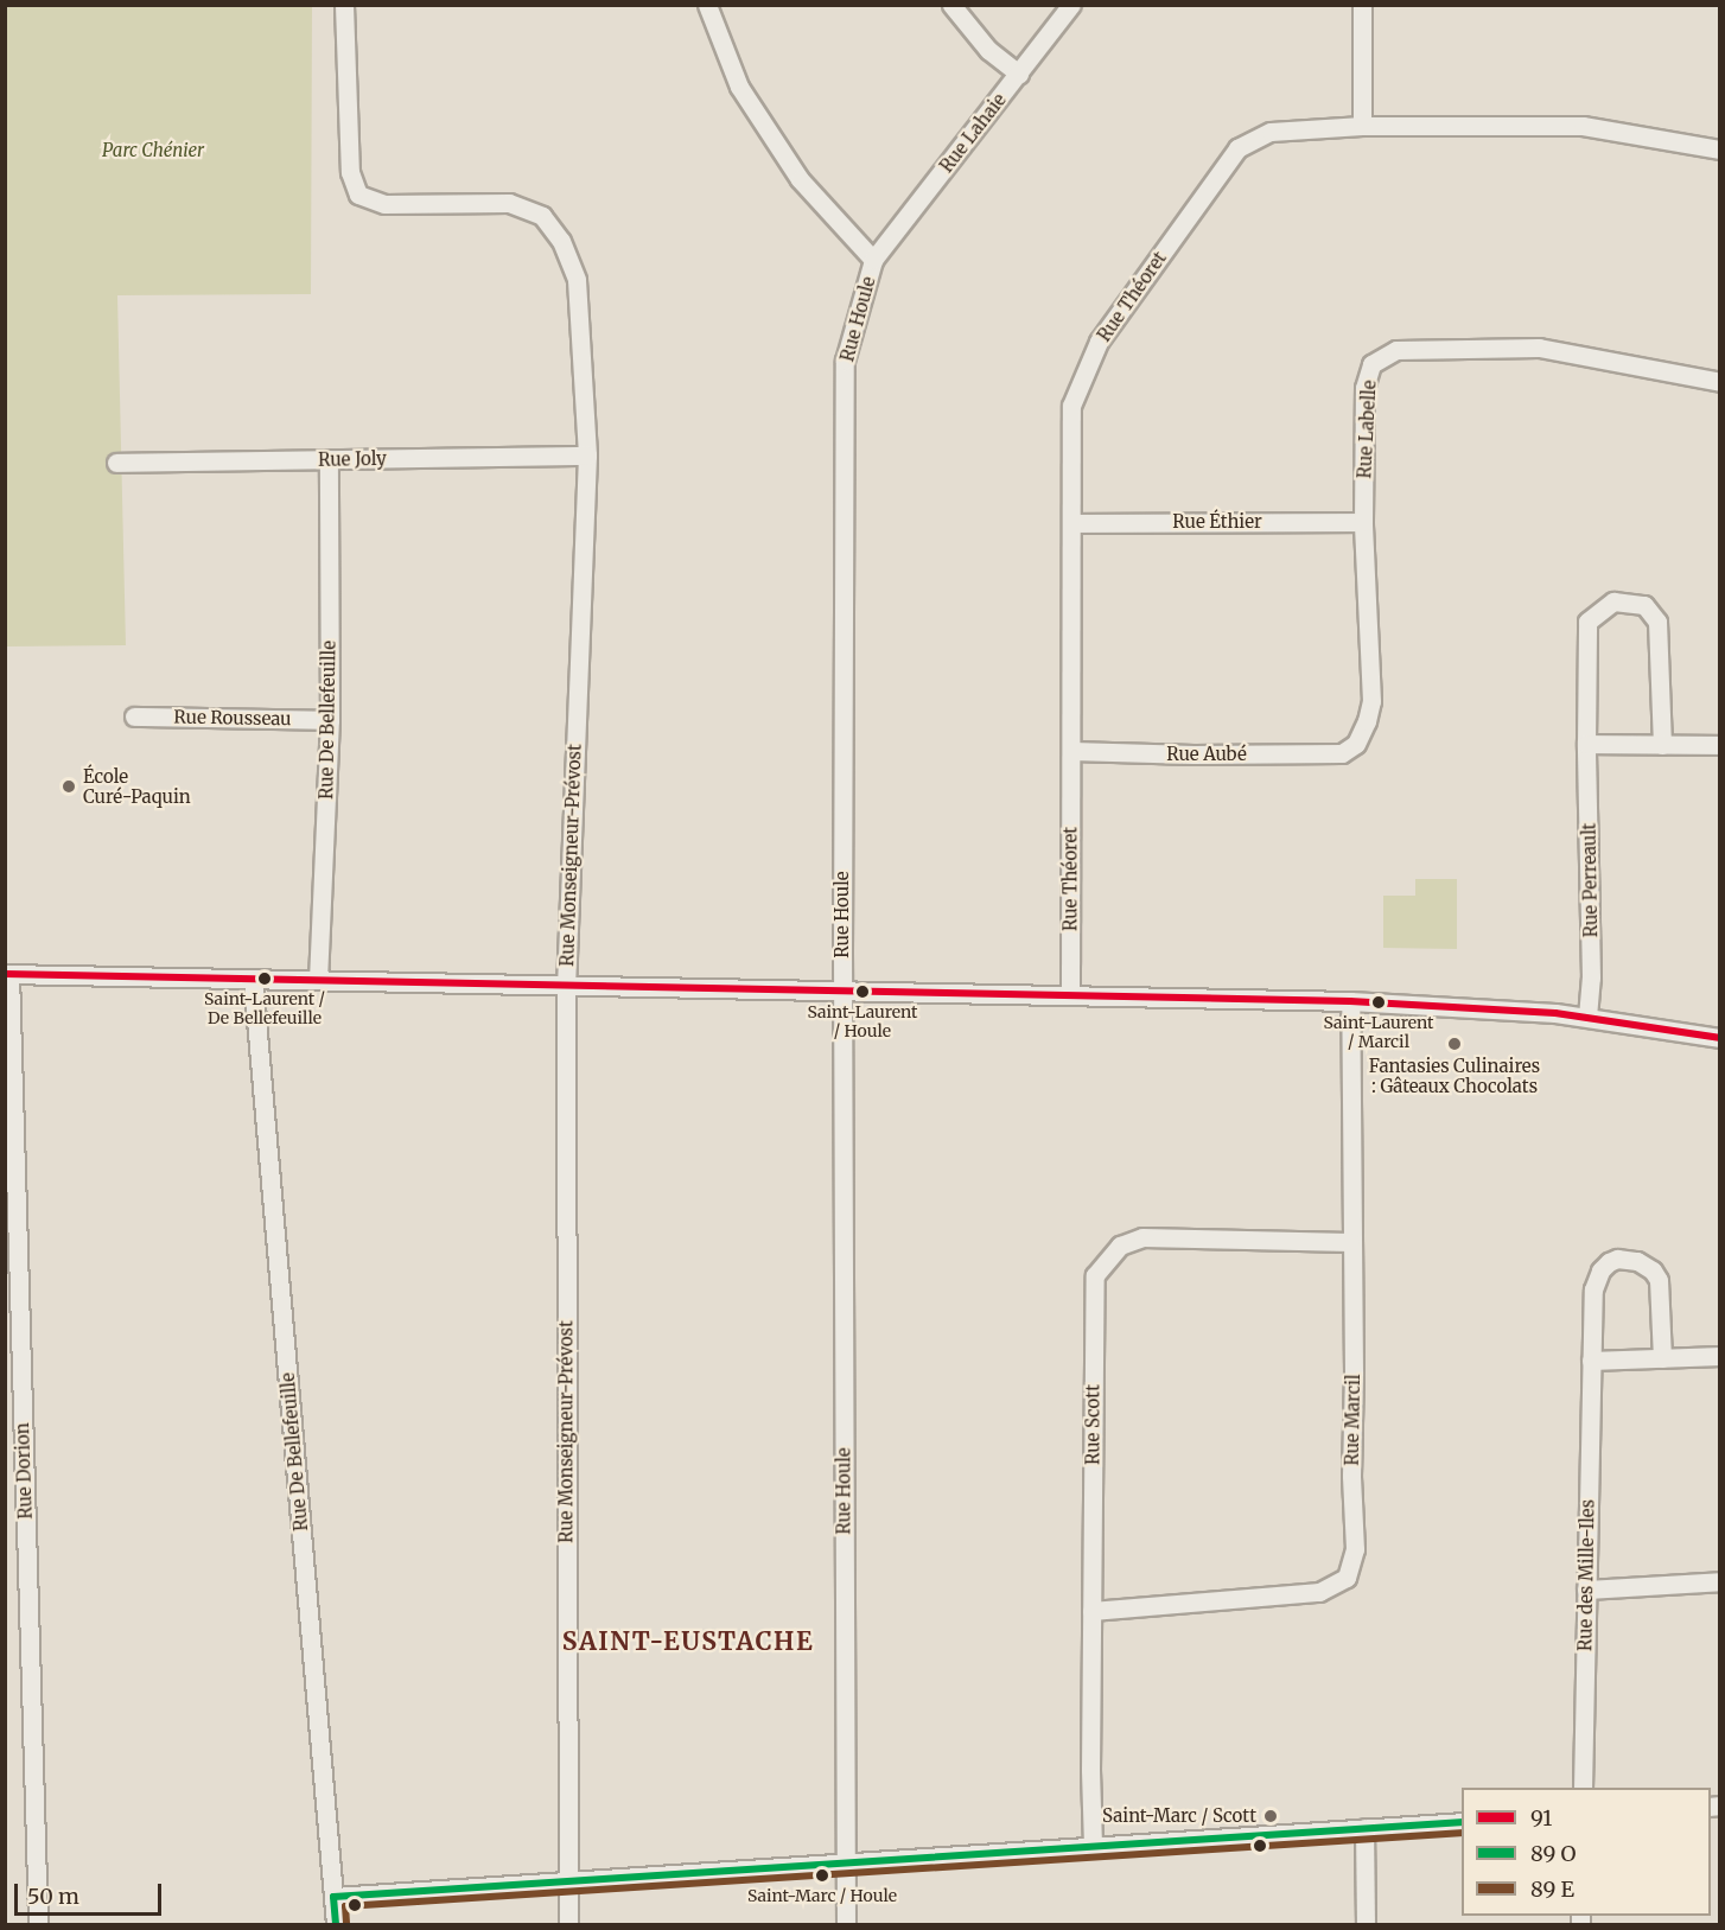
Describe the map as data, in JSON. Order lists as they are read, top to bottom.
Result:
{
  "streets": {
    "street": [
      "Rue Lahaie",
      "Rue Théoret",
      "Rue Houle",
      "Rue Labelle",
      "Rue Joly",
      "Rue Éthier",
      "Rue Rousseau",
      "Rue De Bellefeuille",
      "Rue Aubé",
      "Rue Monseigneur-Prévost",
      "Rue Perreault",
      "Rue Marcil",
      "Rue Scott",
      "Rue Dorion",
      "Rue des Mille-Iles"
    ]
  },
  "crossings": [
    ["Rue Lahaie", "Rue Houle"],
    ["Rue Théoret", "Rue Éthier"],
    ["Rue Théoret", "Rue Aubé"],
    ["Rue Labelle", "Rue Éthier"],
    ["Rue Labelle", "Rue Aubé"],
    ["Rue Joly", "Rue De Bellefeuille"],
    ["Rue Joly", "Rue Monseigneur-Prévost"],
    ["Rue Rousseau", "Rue De Bellefeuille"],
    ["Rue Marcil", "Rue Scott"]
  ],
  "districts": ["SAINT-EUSTACHE"],
  "parks": ["Parc Chénier"],
  "places": [
    "École Curé-Paquin",
    "Saint-Laurent / De Bellefeuille",
    "Saint-Laurent / Houle",
    "Saint-Laurent / Marcil",
    "Fantasies Culinaires : Gâteaux Chocolats",
    "Saint-Marc / Scott",
    "Saint-Marc / Houle"
  ],
  "lines": ["transit line 91"],
  "legend": ["91", "89 O", "89 E"],
  "scale_bar": "50 m"
}
